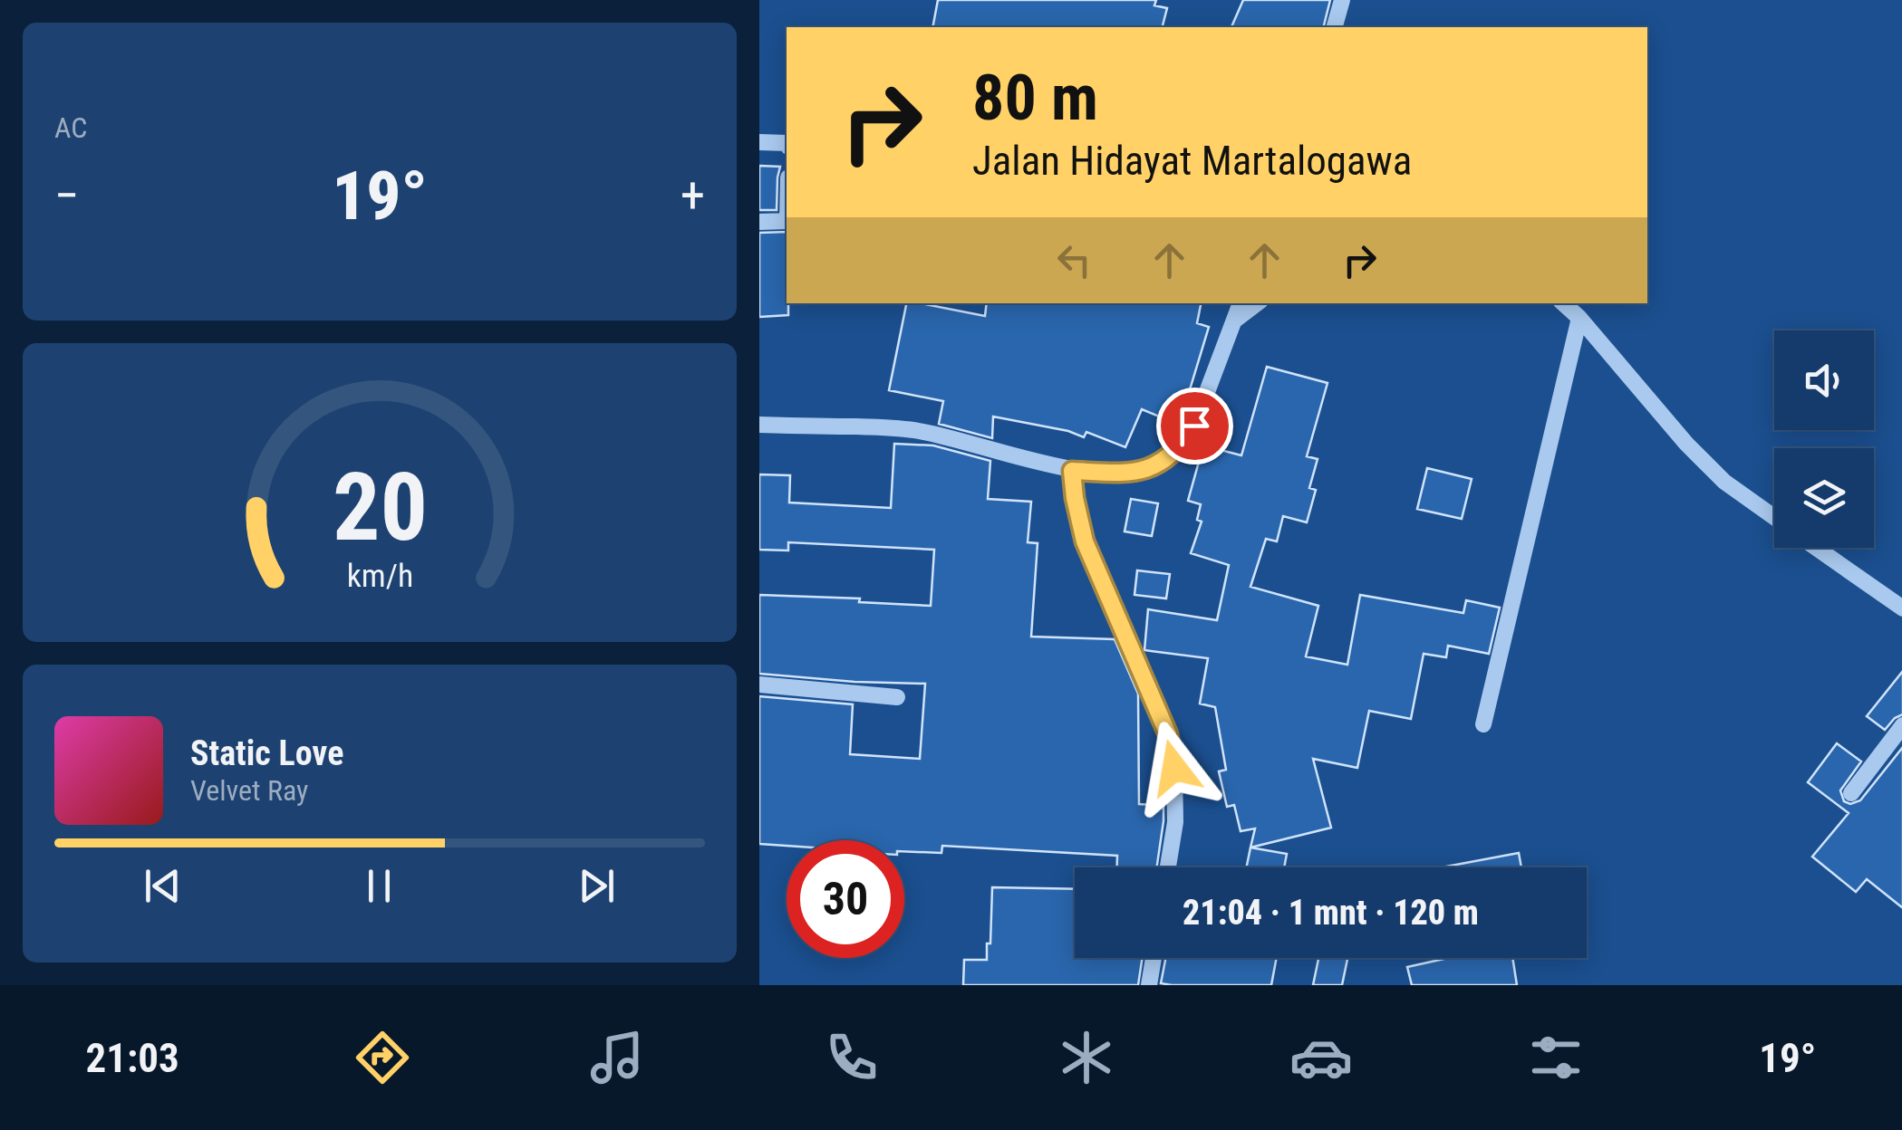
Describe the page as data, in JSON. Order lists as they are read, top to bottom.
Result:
{
  "page": {
    "tile": "AC",
    "turn": ["80 m", "Jalan Hidayat Martalogawa"],
    "heat": ["−", "19°", "+"],
    "song": ["Static Love", "Velvet Ray"],
    "limit": "30",
    "trip": "21:04 · 1 mnt · 120 m",
    "tabs": ["21:03", "19°"],
    "gauge": ["20", "km/h"]
  }
}
